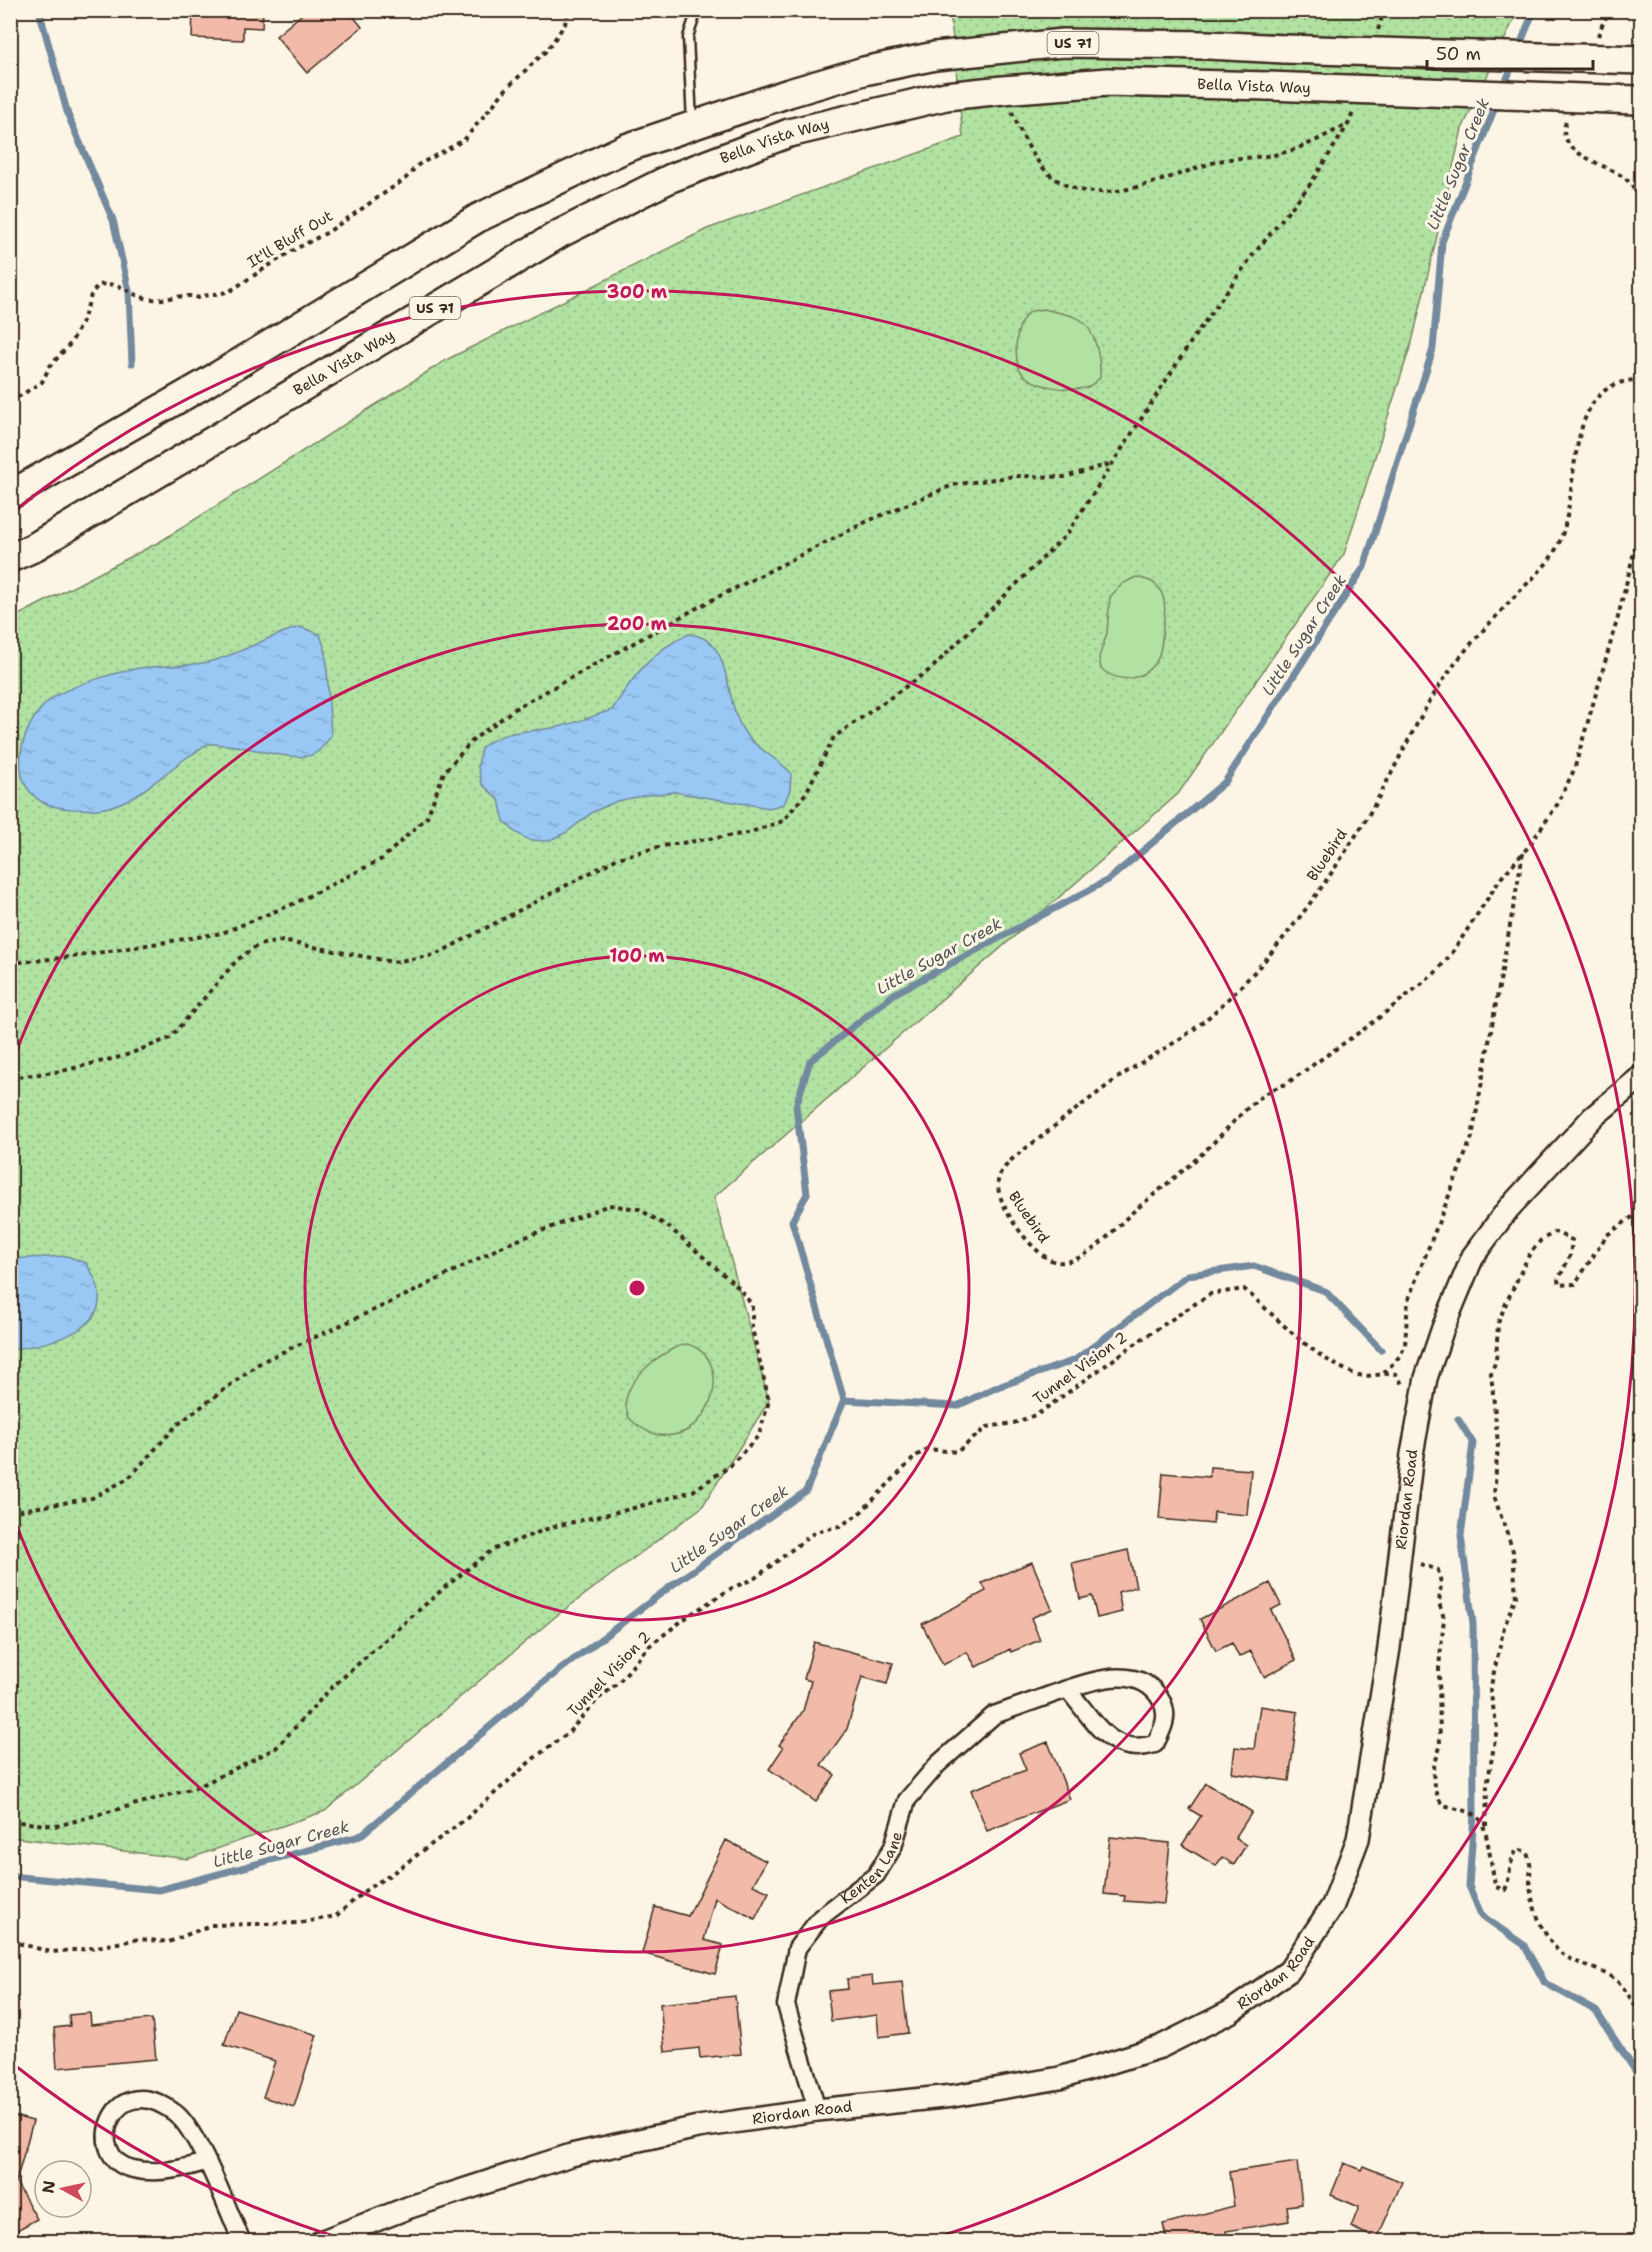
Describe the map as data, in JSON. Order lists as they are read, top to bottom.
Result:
{
  "streets": {
    "main road": ["US 71", "Bella Vista Way"],
    "street": ["Riordan Road", "Kenten Lane"],
    "path": ["It'll Bluff Out", "Bluebird", "Tunnel Vision 2"]
  },
  "crossings": [
    ["Riordan Road", "Kenten Lane"]
  ],
  "water": ["Little Sugar Creek"],
  "scale_bar": "50 m",
  "north": "left",
  "rings": ["300 m", "200 m", "100 m"]
}
